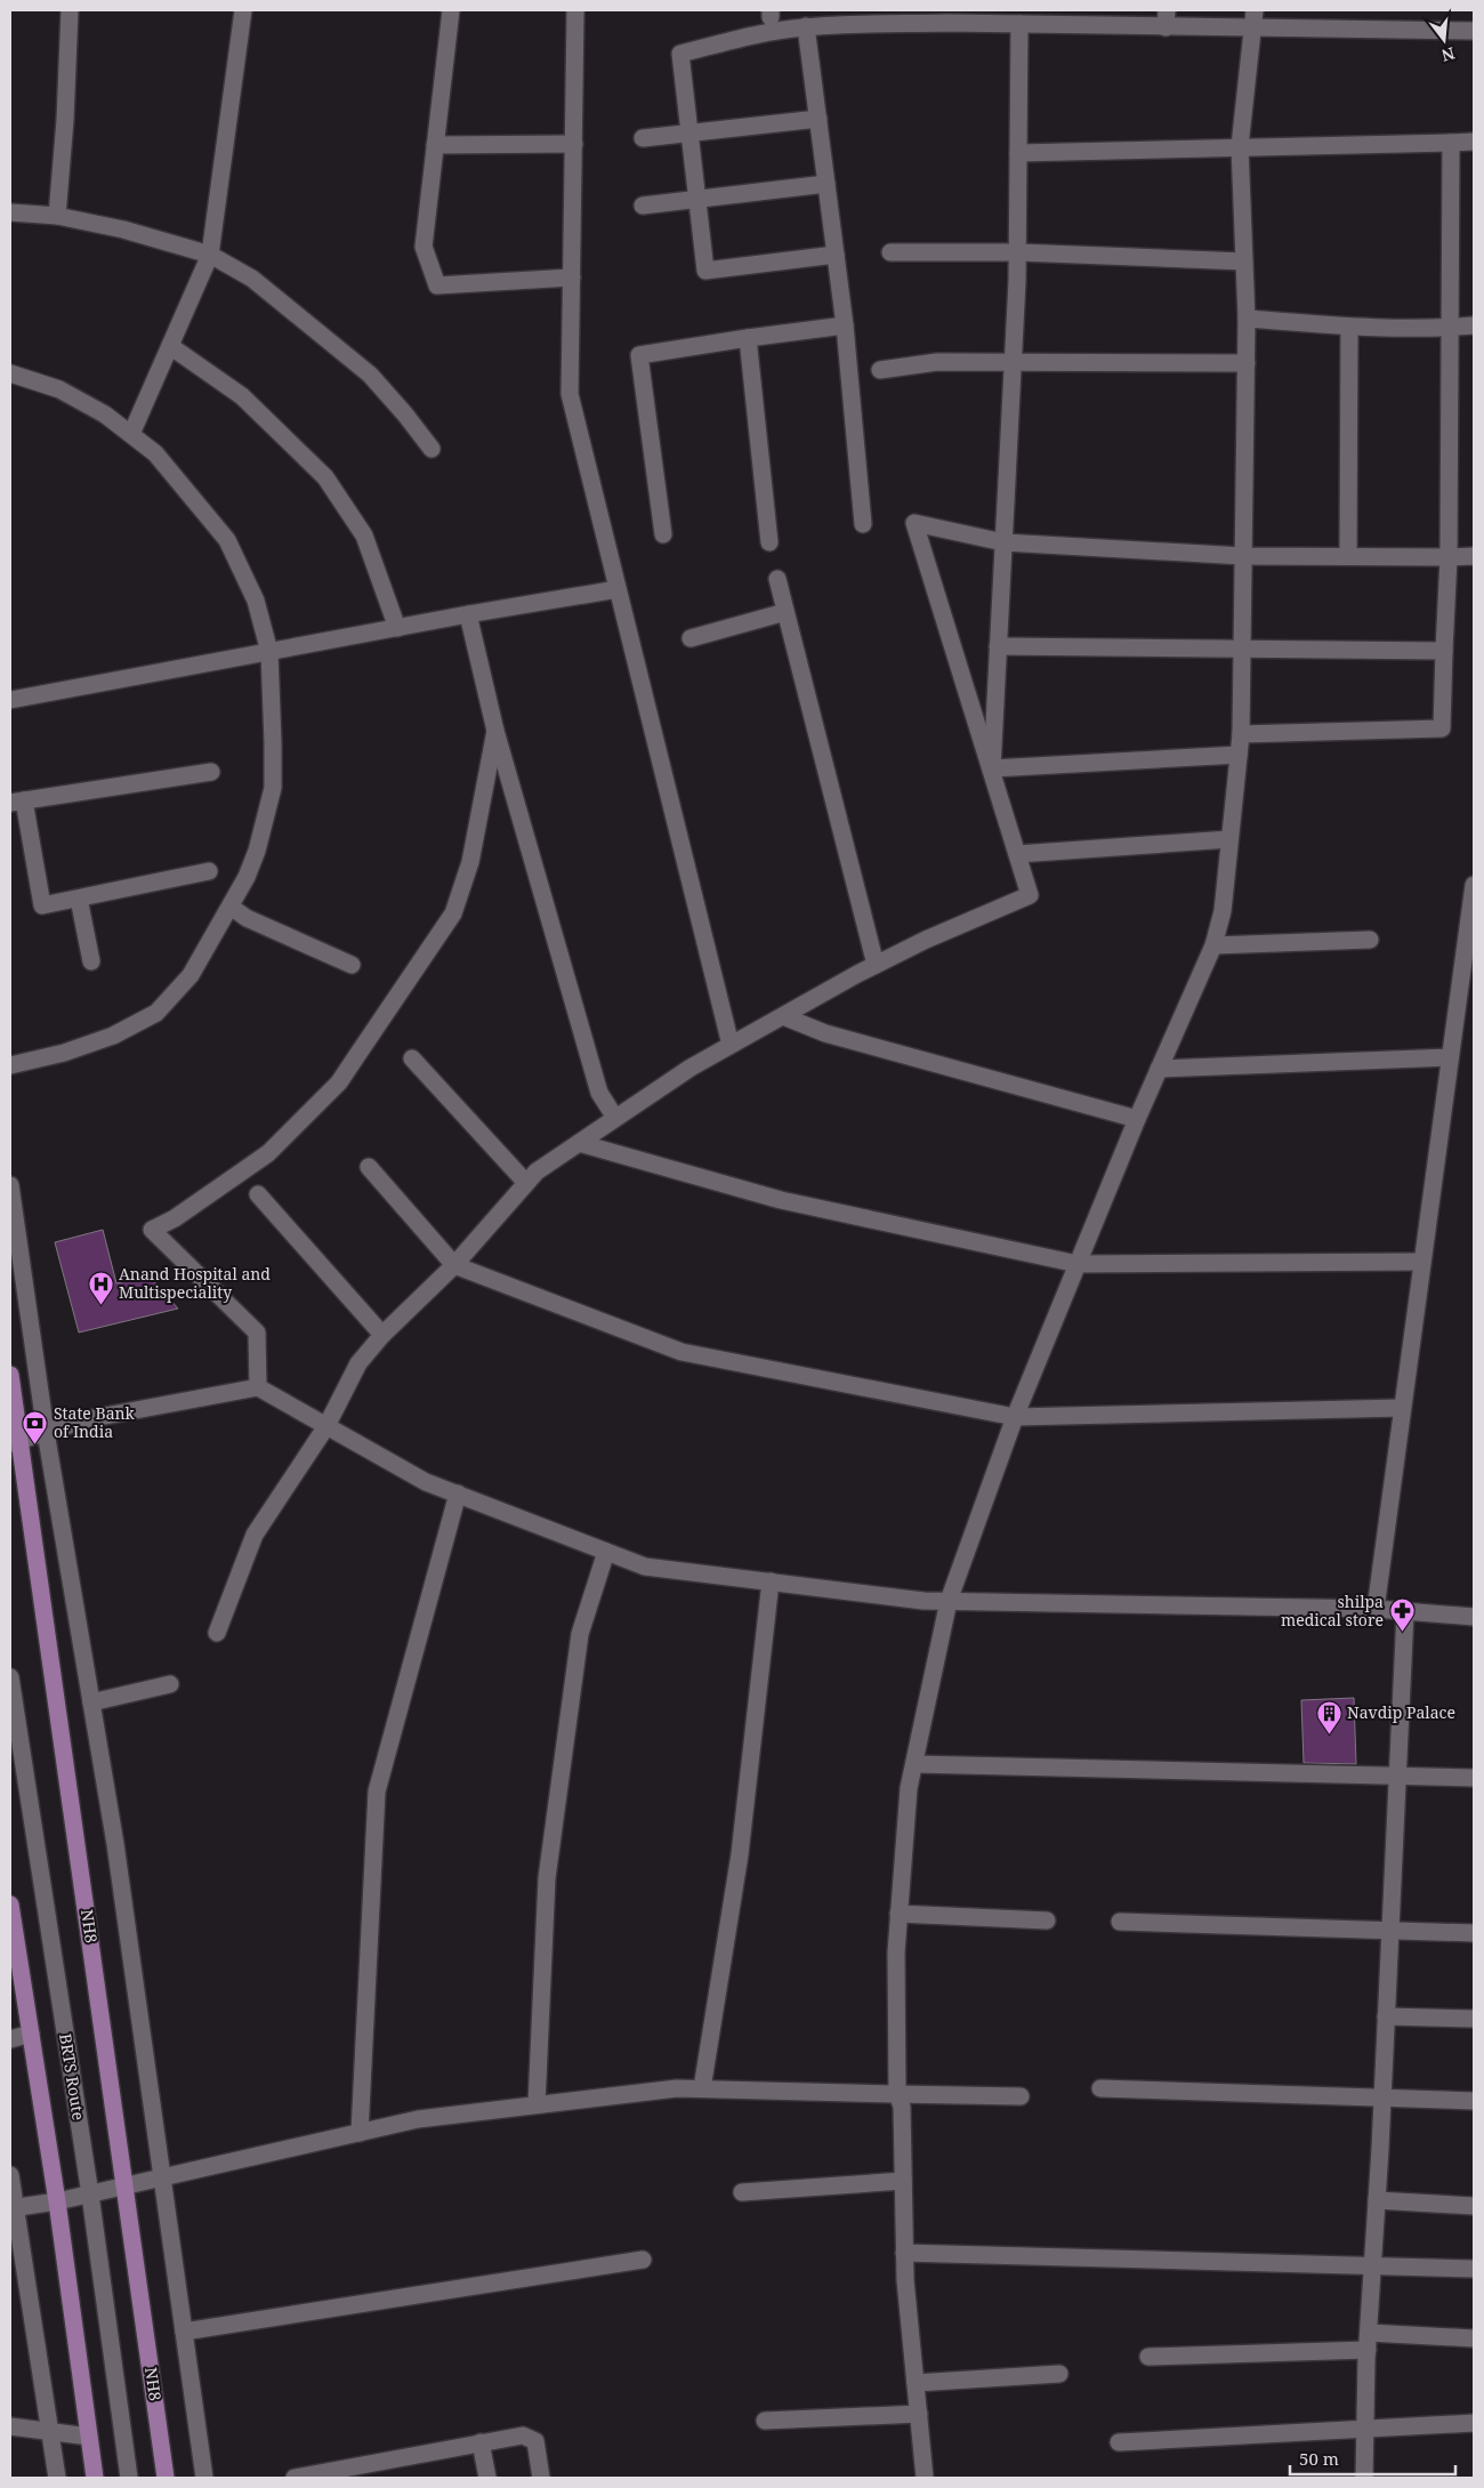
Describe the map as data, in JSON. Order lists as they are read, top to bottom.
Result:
{
  "streets": {
    "main road": ["NH8"],
    "street": ["BRTS Route"]
  },
  "places": {
    "hospital": ["Anand Hospital and Multispeciality"],
    "bank": ["State Bank of India"],
    "pharmacy": ["shilpa medical store"],
    "building": ["Navdip Palace"]
  },
  "scale_bar": "50 m",
  "north": "bottom"
}
